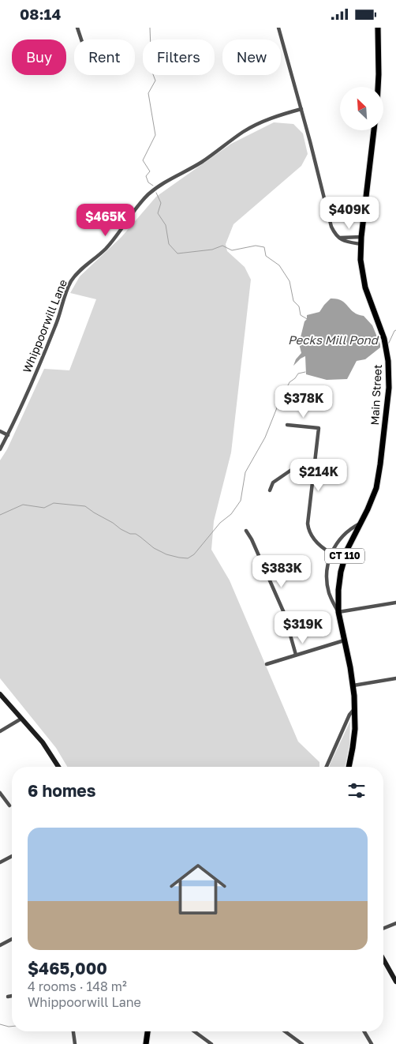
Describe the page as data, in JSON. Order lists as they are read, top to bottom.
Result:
{
  "streets": {
    "main road": ["Main Street", "CT 110"],
    "street": ["Whippoorwill Lane"]
  },
  "crossings": [
    ["Main Street", "CT 110"]
  ],
  "water": ["Pecks Mill Pond"],
  "north": "top left",
  "page": {
    "status": "08:14",
    "chip": [
      "Buy",
      "Rent",
      "Filters",
      "New"
    ],
    "price": [
      "$409K",
      "$465K",
      "$378K",
      "$214K",
      "$383K",
      "$319K"
    ],
    "heading": "6 homes",
    "list": [
      {
        "name": "$465,000",
        "note": "4 rooms · 148 m² · Whippoorwill Lane"
      }
    ]
  }
}
